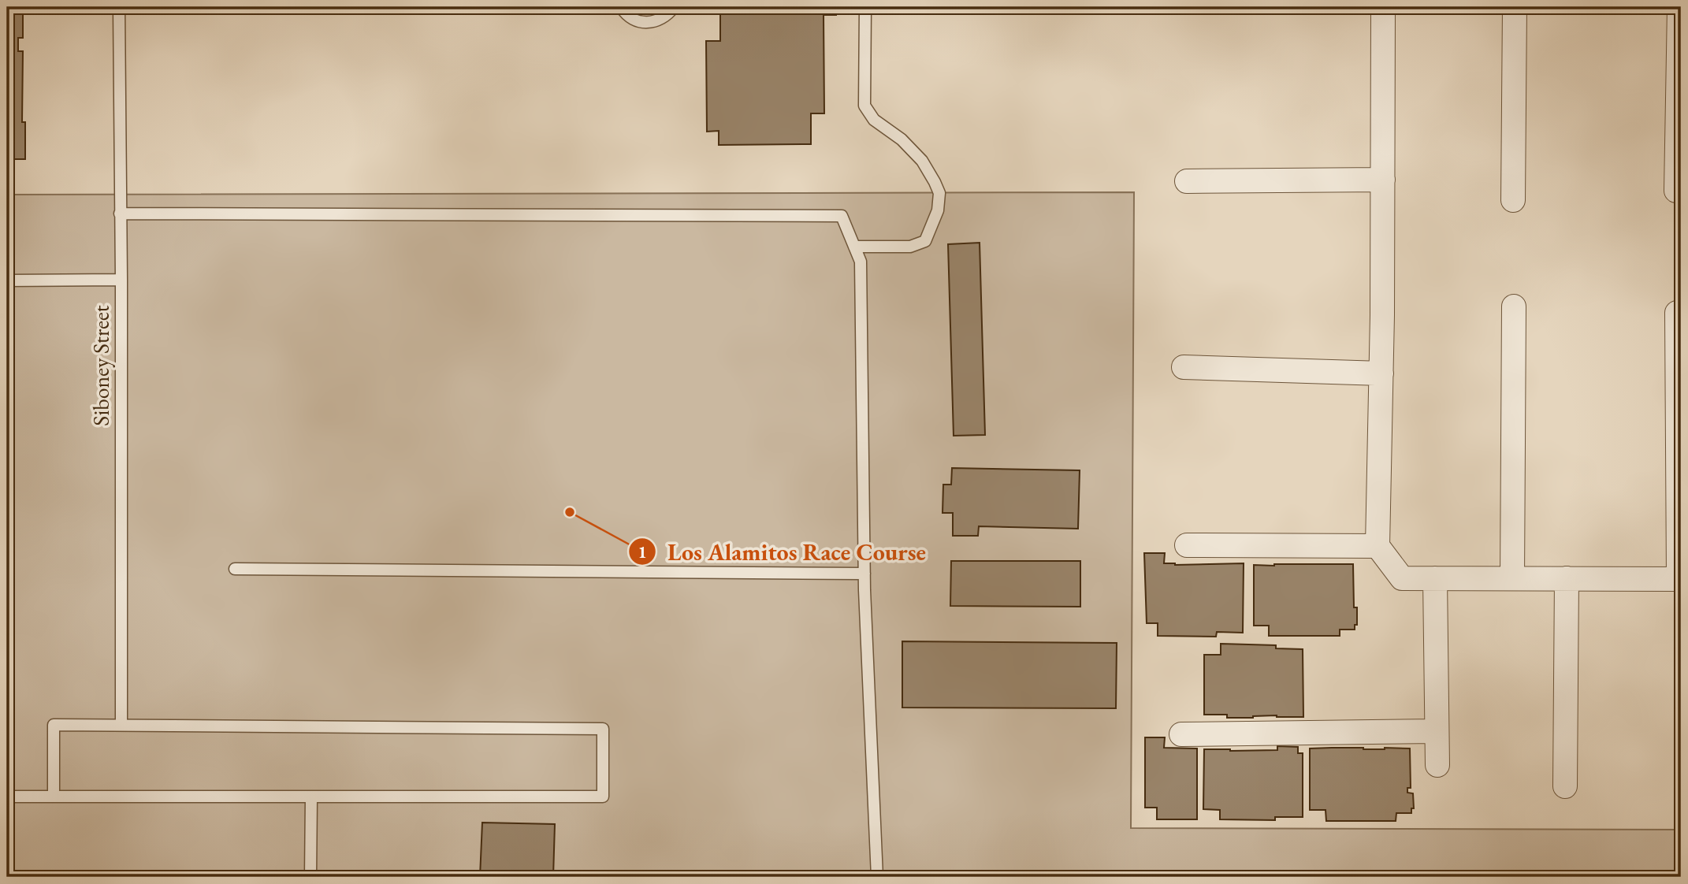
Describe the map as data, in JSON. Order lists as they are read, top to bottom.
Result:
{
  "streets": {
    "lane": ["Siboney Street"]
  },
  "places": ["Los Alamitos Race Course"]
}
